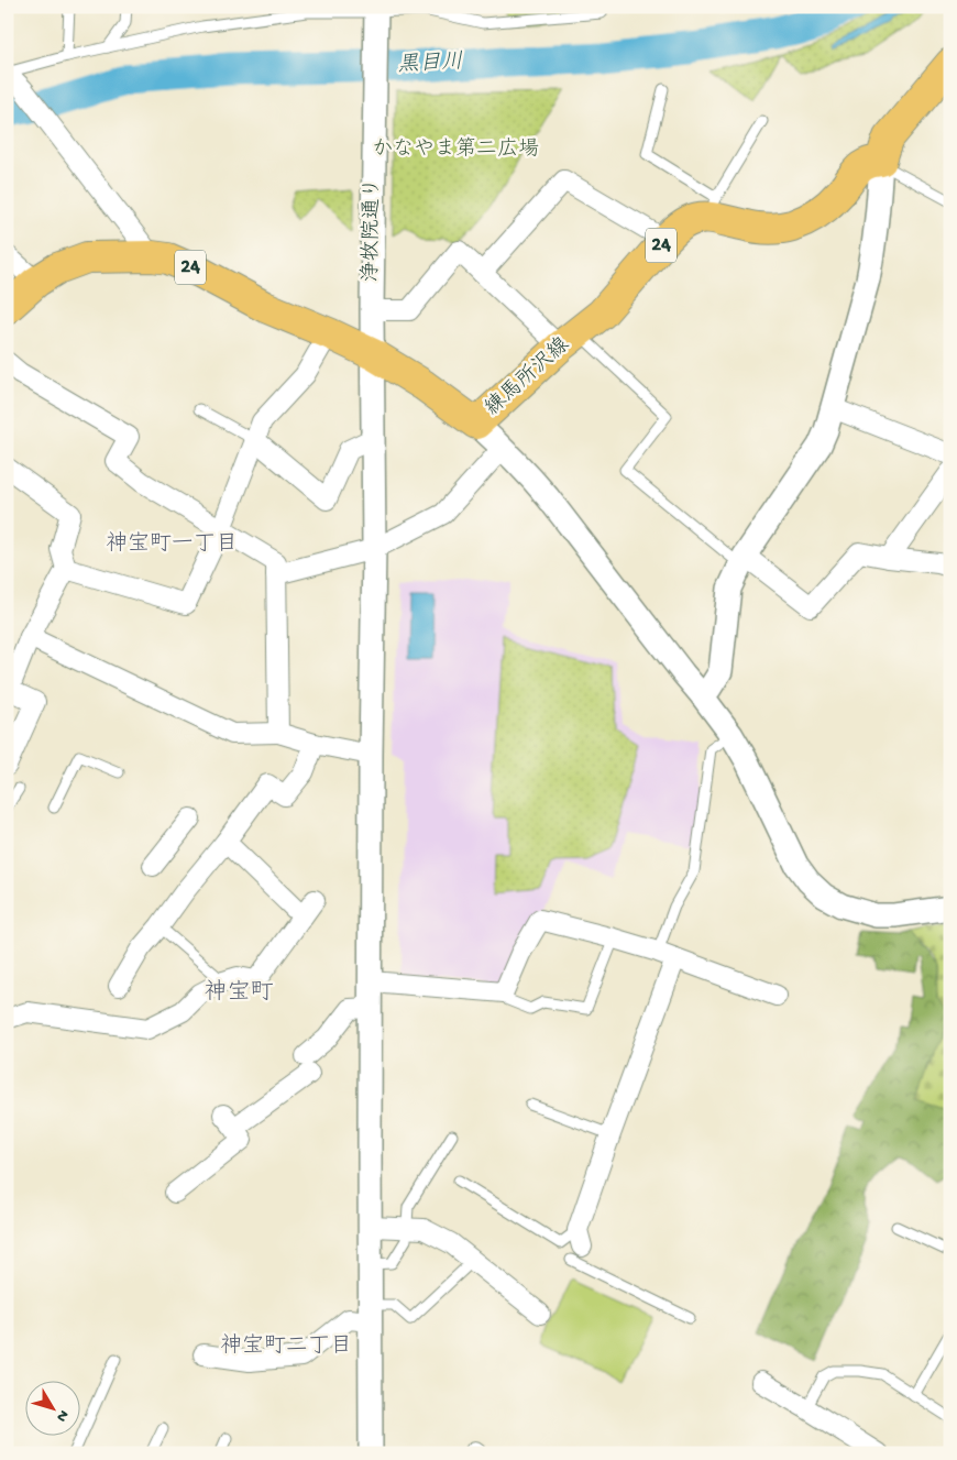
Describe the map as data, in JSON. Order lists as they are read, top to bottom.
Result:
{
  "streets": {
    "main road": ["24", "練馬所沢線"],
    "street": ["浄牧院通り"]
  },
  "crossings": [
    ["浄牧院通り", "練馬所沢線"]
  ],
  "districts": ["神宝町一丁目", "神宝町", "神宝町二丁目"],
  "water": ["黒目川"],
  "parks": ["かなやま第二広場"],
  "north": "bottom right"
}
